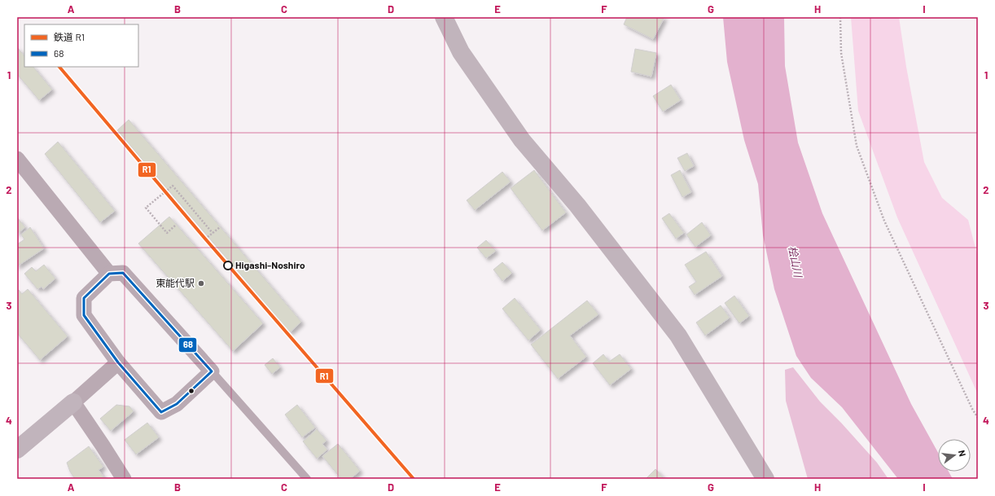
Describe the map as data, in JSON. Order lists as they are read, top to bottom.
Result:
{
  "water": ["桧山川"],
  "places": ["Higashi-Noshiro", "東能代駅"],
  "lines": ["rail line R1", "transit line 68"],
  "legend": ["鉄道 R1", "68"],
  "north": "right",
  "grid": {
    "columns": [
      "A",
      "B",
      "C",
      "D",
      "E",
      "F",
      "G",
      "H",
      "I"
    ],
    "rows": [
      "1",
      "2",
      "3",
      "4"
    ]
  }
}
